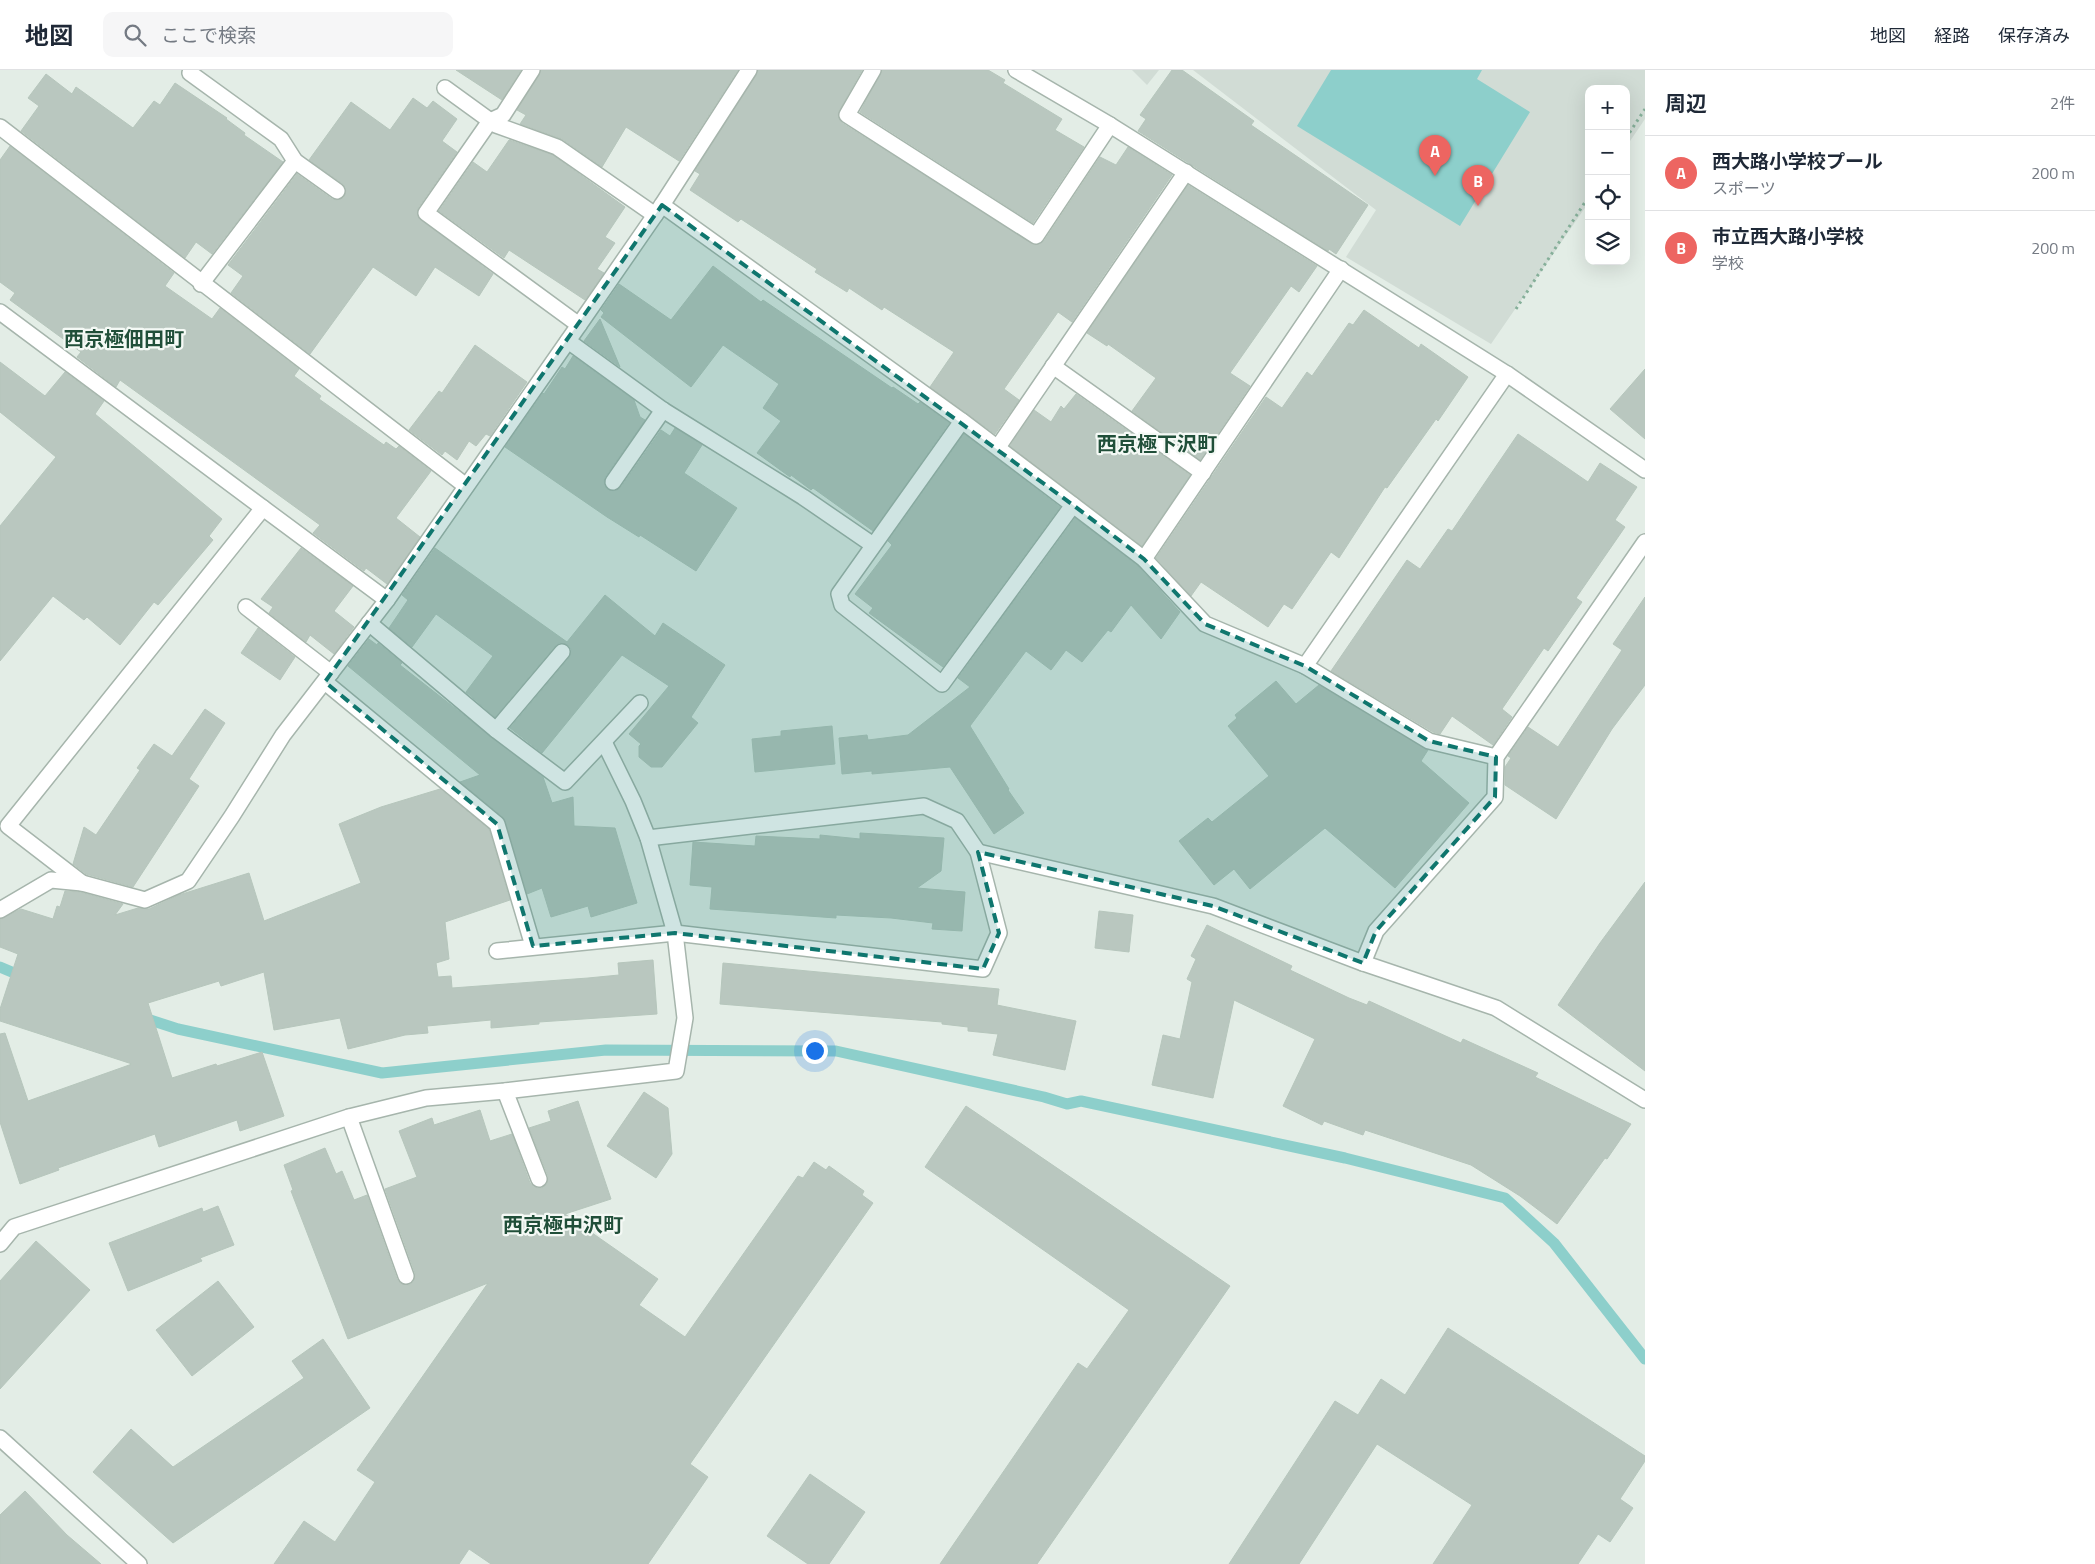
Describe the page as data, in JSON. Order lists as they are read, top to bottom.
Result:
{
  "districts": ["西京極佃田町", "西京極下沢町", "西京極中沢町"],
  "page": {
    "header": "地図",
    "search": "ここで検索",
    "nav": ["地図", "経路", "保存済み"],
    "heading": ["周辺", "2件"],
    "map_buttons": ["+", "−"],
    "pins": ["A", "B"],
    "list": [
      {
        "mark": "A",
        "name": "西大路小学校プール",
        "note": "スポーツ",
        "value": "200 m"
      },
      {
        "mark": "B",
        "name": "市立西大路小学校",
        "note": "学校",
        "value": "200 m"
      }
    ]
  }
}
